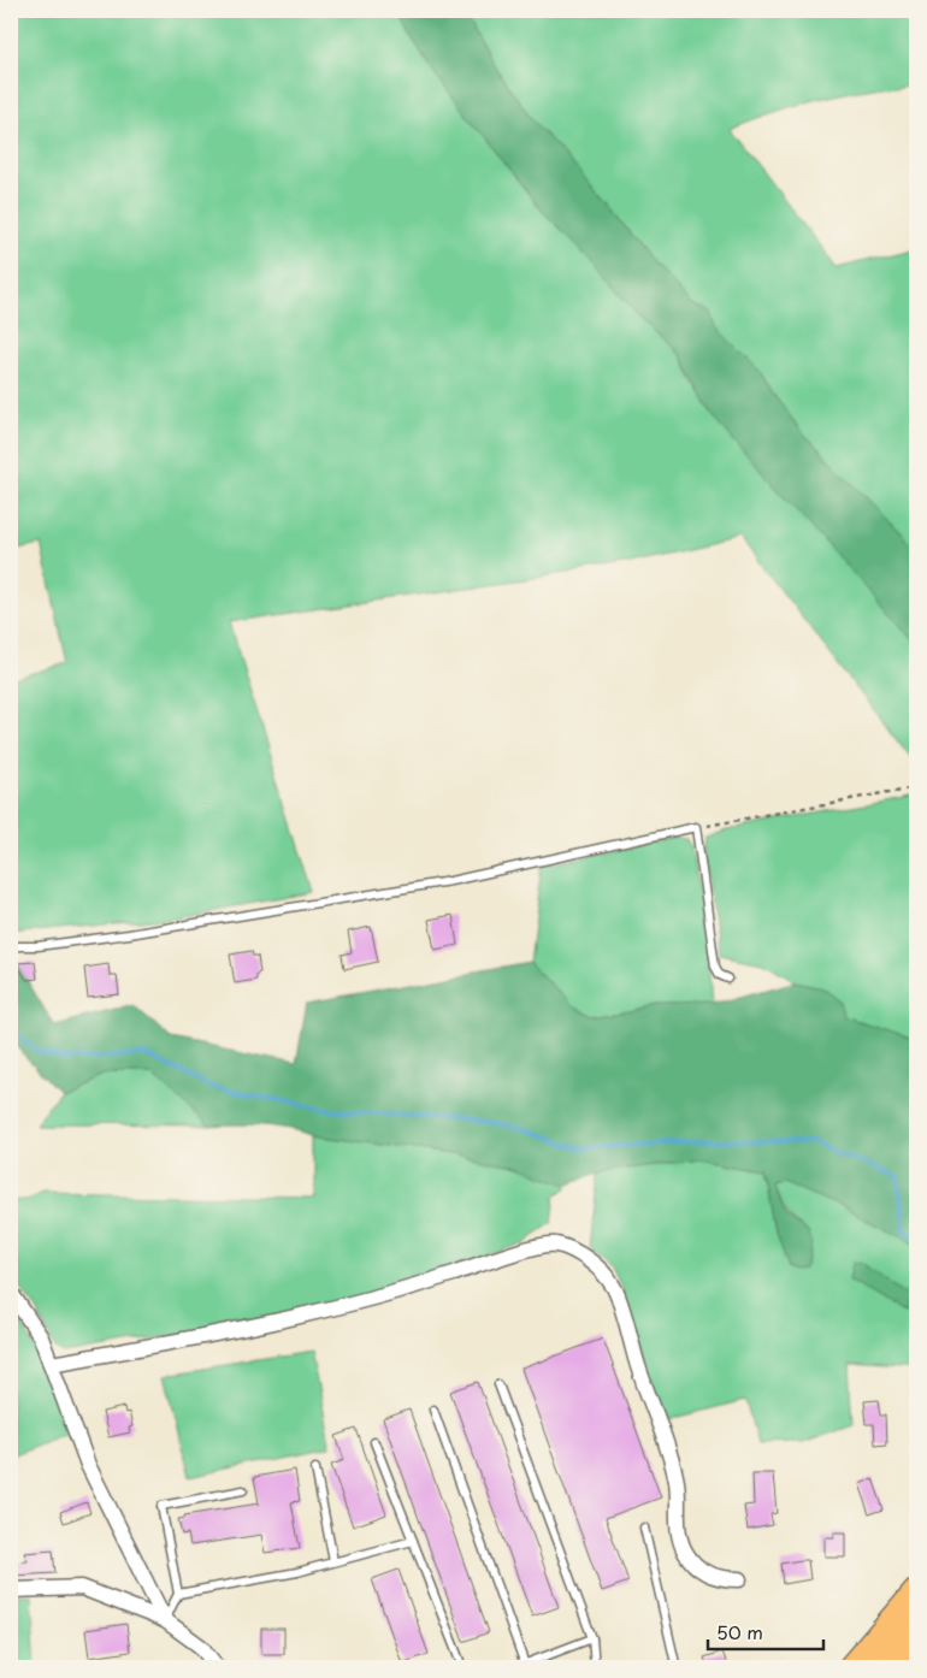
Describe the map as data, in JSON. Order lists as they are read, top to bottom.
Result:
{
  "scale_bar": "50 m"
}
